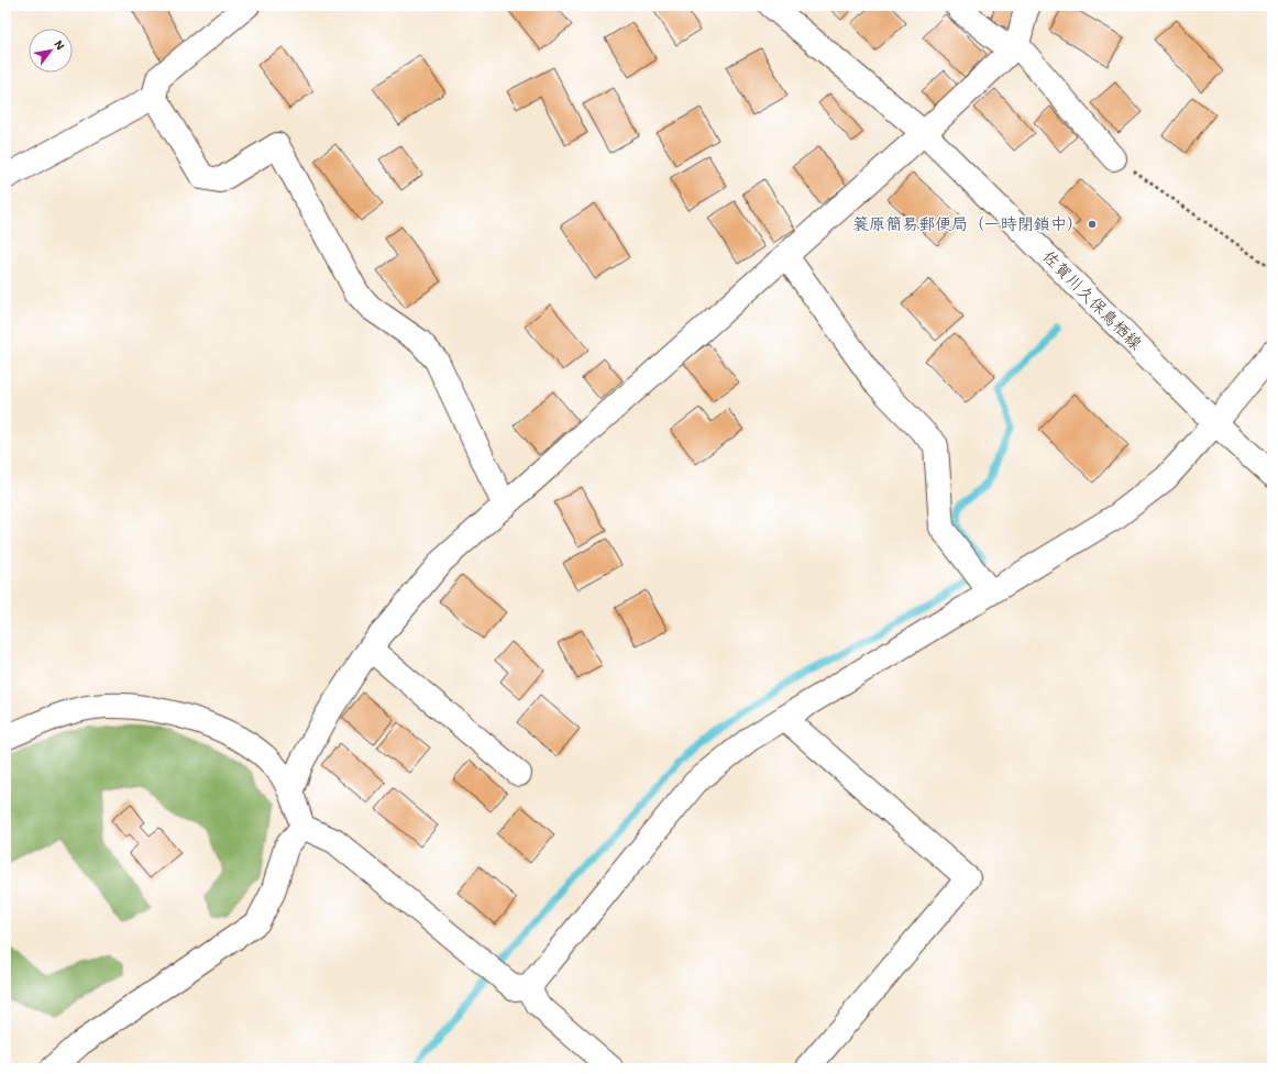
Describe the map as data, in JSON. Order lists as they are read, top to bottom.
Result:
{
  "streets": {
    "street": ["佐賀川久保鳥栖線"]
  },
  "places": ["簑原簡易郵便局（一時閉鎖中）"],
  "north": "top right"
}
